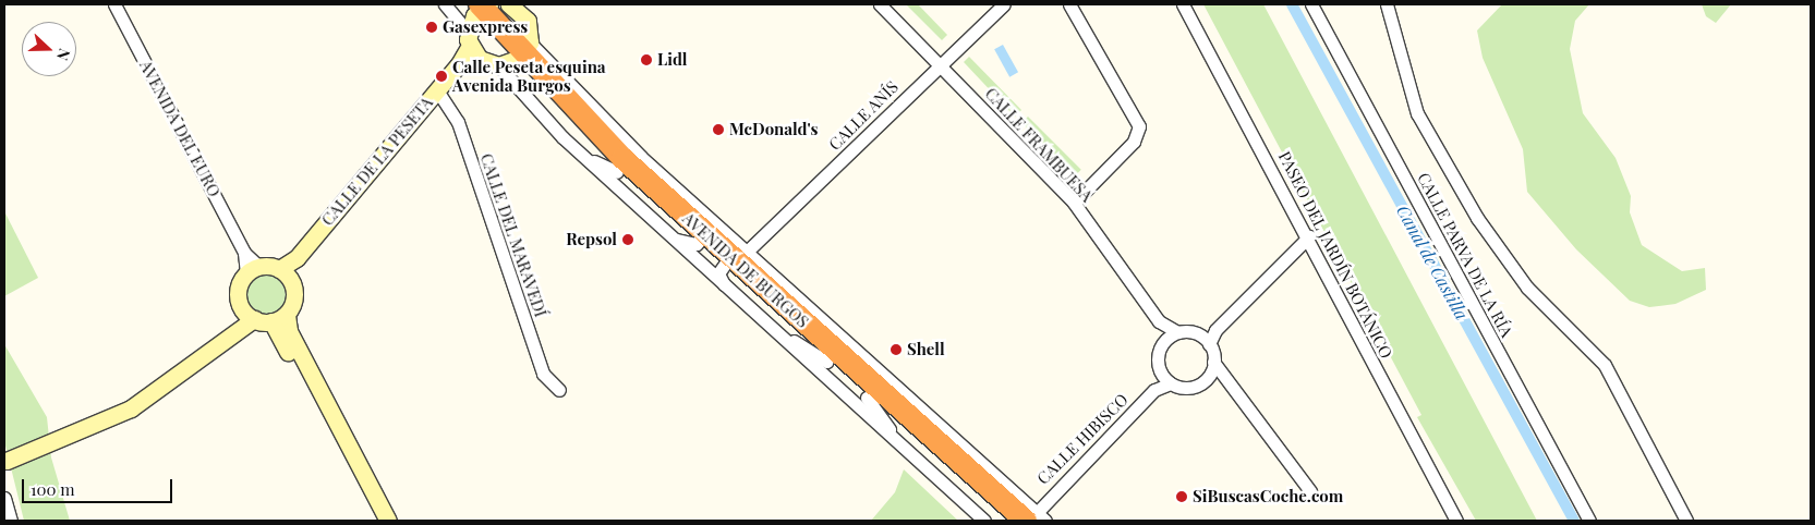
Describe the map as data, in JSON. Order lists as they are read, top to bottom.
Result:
{
  "streets": {
    "highway": ["AVENIDA DE BURGOS"],
    "main road": ["CALLE DE LA PESETA"],
    "street": [
      "CALLE ANÍS",
      "AVENIDA DEL EURO",
      "CALLE FRAMBUESA",
      "CALLE DEL MARAVEDÍ",
      "PASEO DEL JARDÍN BOTÁNICO",
      "CALLE PARVA DE LA RÍA",
      "CALLE HIBISCO"
    ]
  },
  "crossings": [
    ["CALLE ANÍS", "CALLE FRAMBUESA"],
    ["CALLE ANÍS", "AVENIDA DE BURGOS"],
    ["AVENIDA DEL EURO", "CALLE DE LA PESETA"],
    ["CALLE FRAMBUESA", "CALLE HIBISCO"],
    ["CALLE DE LA PESETA", "CALLE DEL MARAVEDÍ"],
    ["CALLE DE LA PESETA", "AVENIDA DE BURGOS"],
    ["AVENIDA DE BURGOS", "CALLE HIBISCO"]
  ],
  "water": ["Canal de Castilla"],
  "places": [
    "Gasexpress",
    "Lidl",
    "Calle Peseta esquina Avenida Burgos",
    "McDonald's",
    "Repsol",
    "Shell",
    "SiBuscasCoche.com"
  ],
  "scale_bar": "100 m",
  "north": "right"
}
